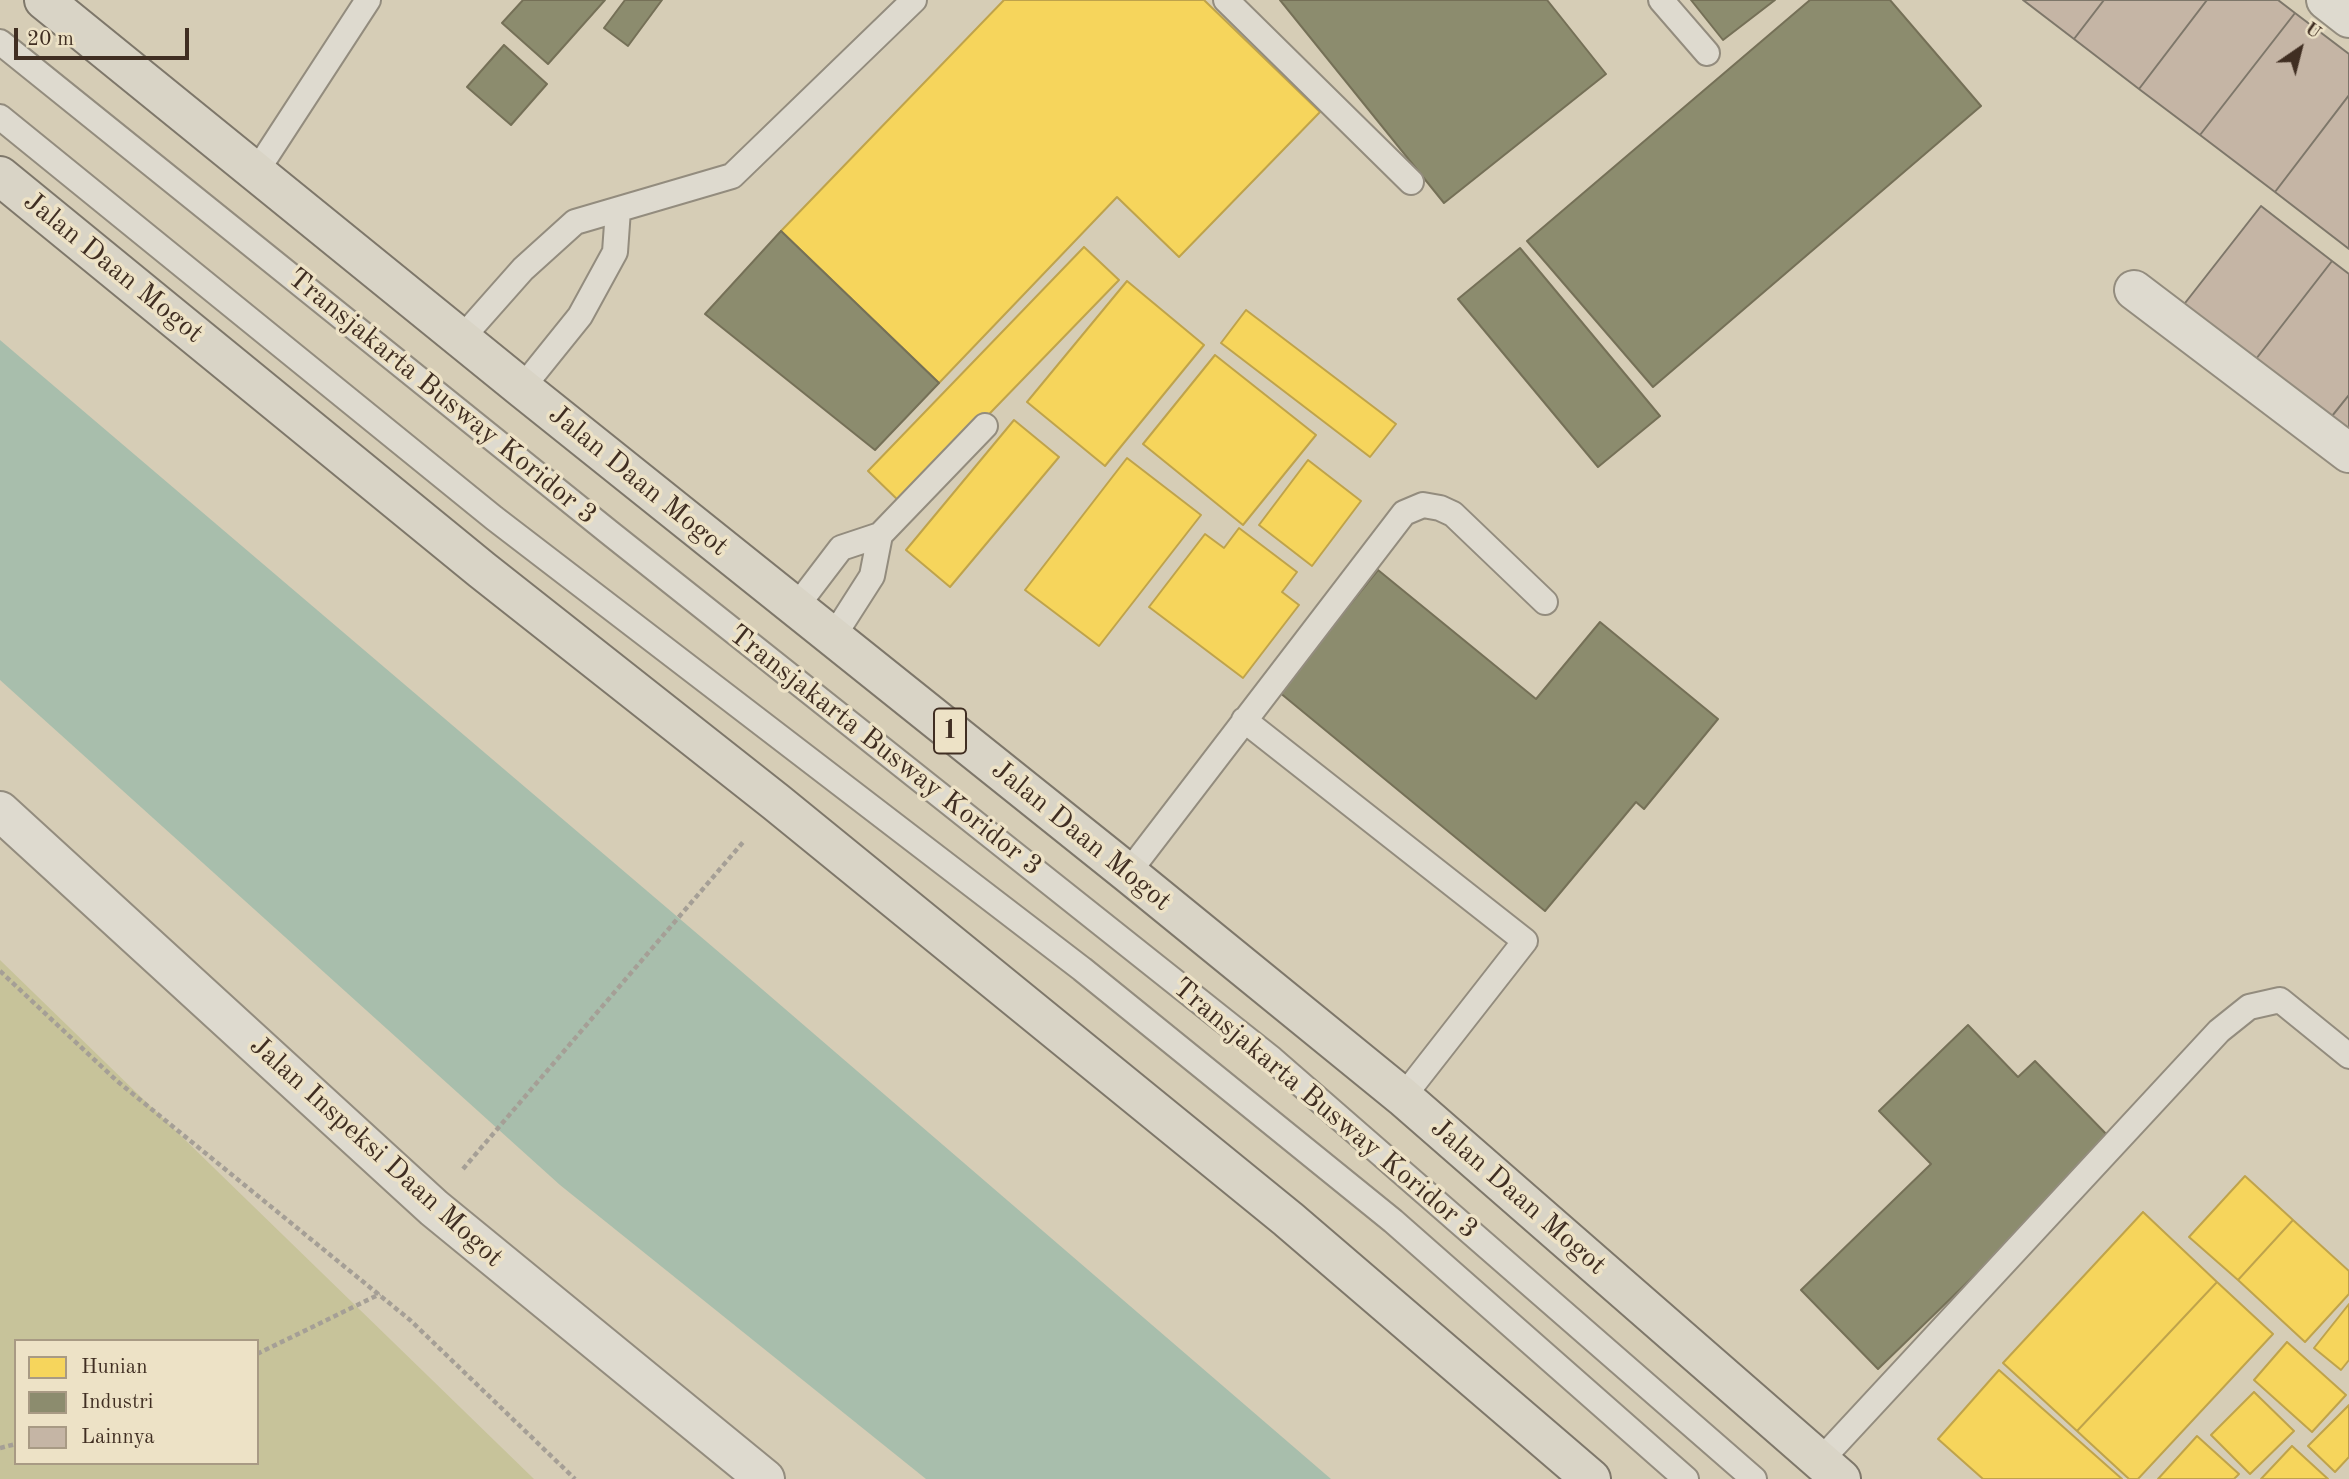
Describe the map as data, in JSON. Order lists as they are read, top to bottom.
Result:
{
  "streets": {
    "highway": ["Jalan Daan Mogot", "1"],
    "street": ["Jalan Inspeksi Daan Mogot"],
    "lane": ["Transjakarta Busway Koridor 3"]
  },
  "legend": ["Hunian", "Industri", "Lainnya"],
  "scale_bar": "20 m",
  "north": "top right"
}
